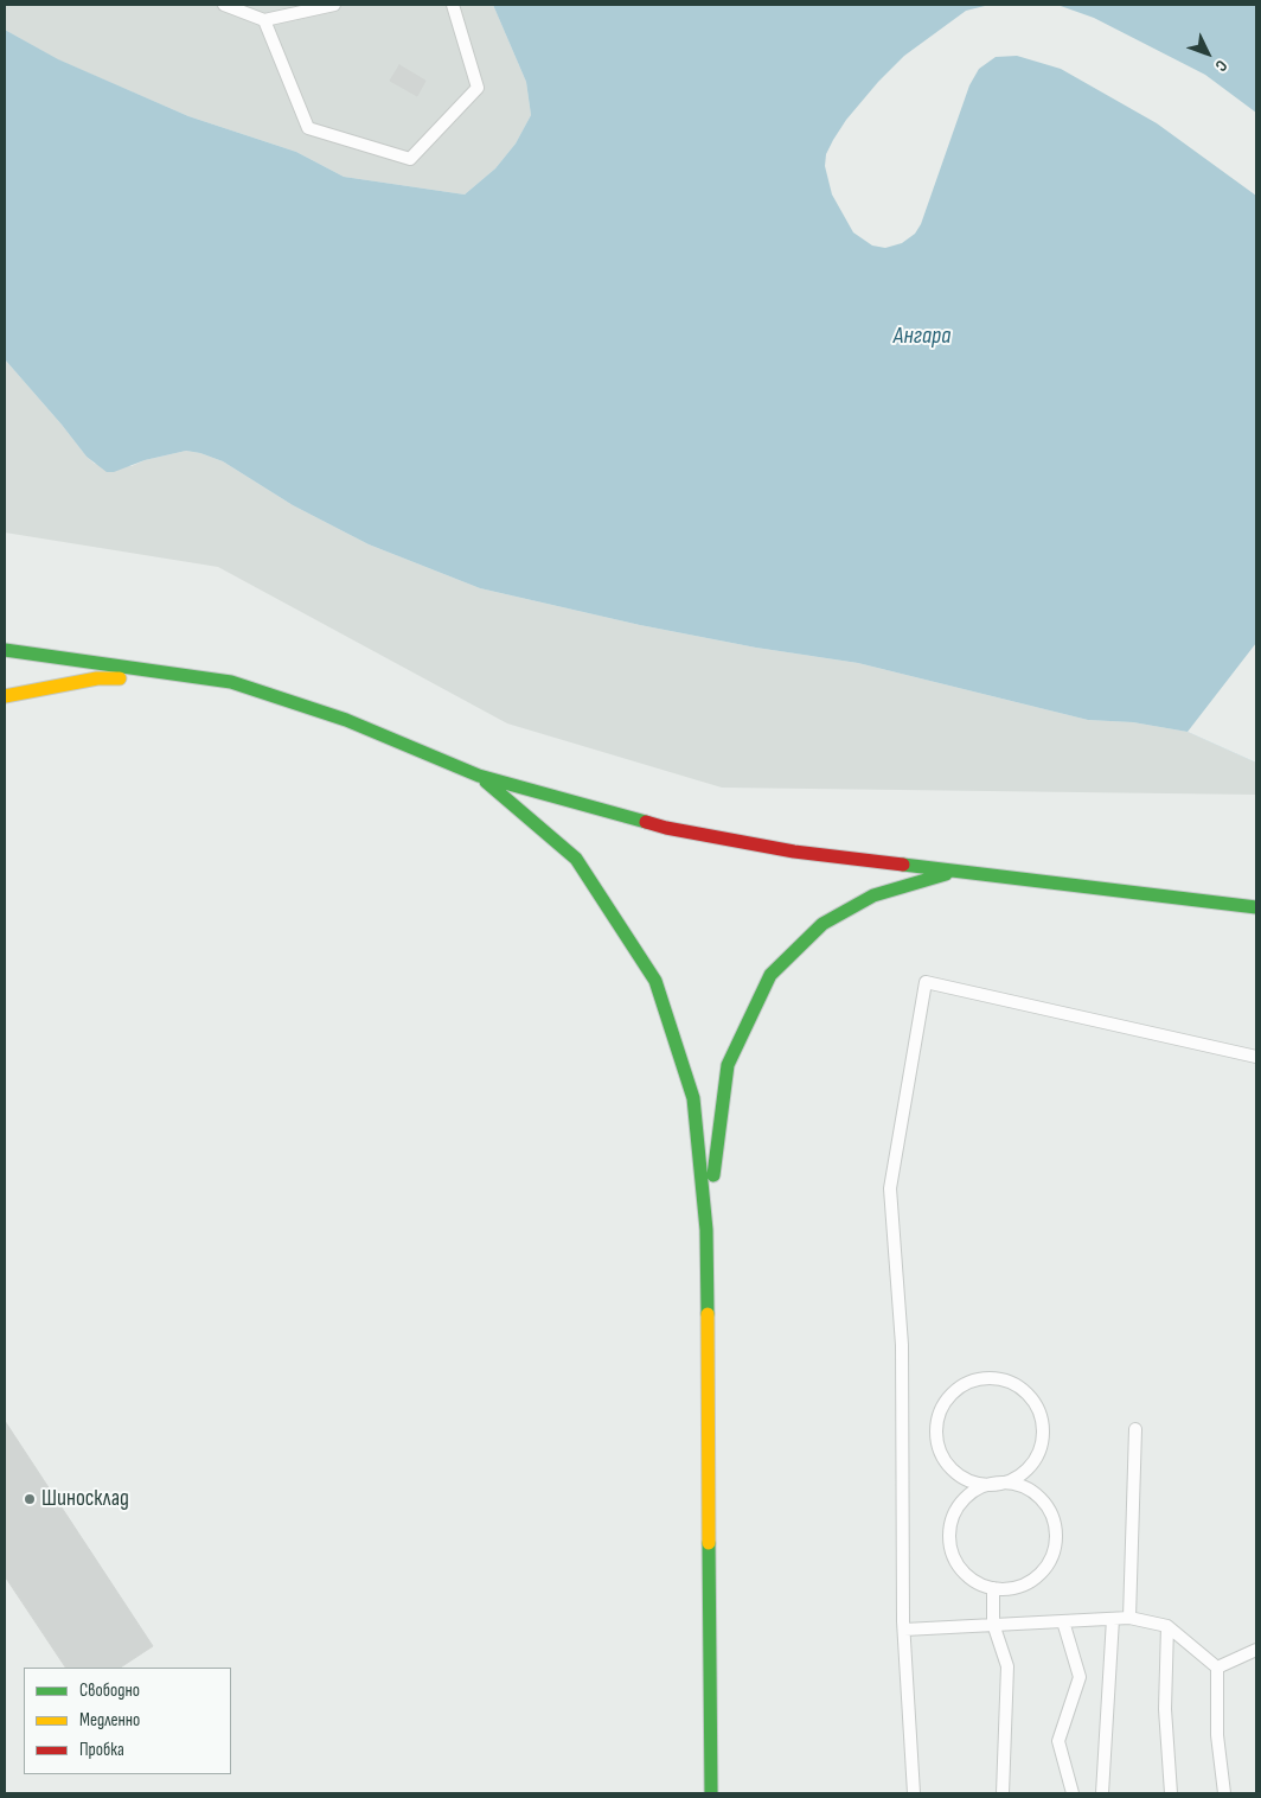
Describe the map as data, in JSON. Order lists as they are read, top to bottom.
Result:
{
  "water": ["Ангара"],
  "places": ["Шиносклад"],
  "legend": ["Свободно", "Медленно", "Пробка"],
  "north": "bottom right"
}
